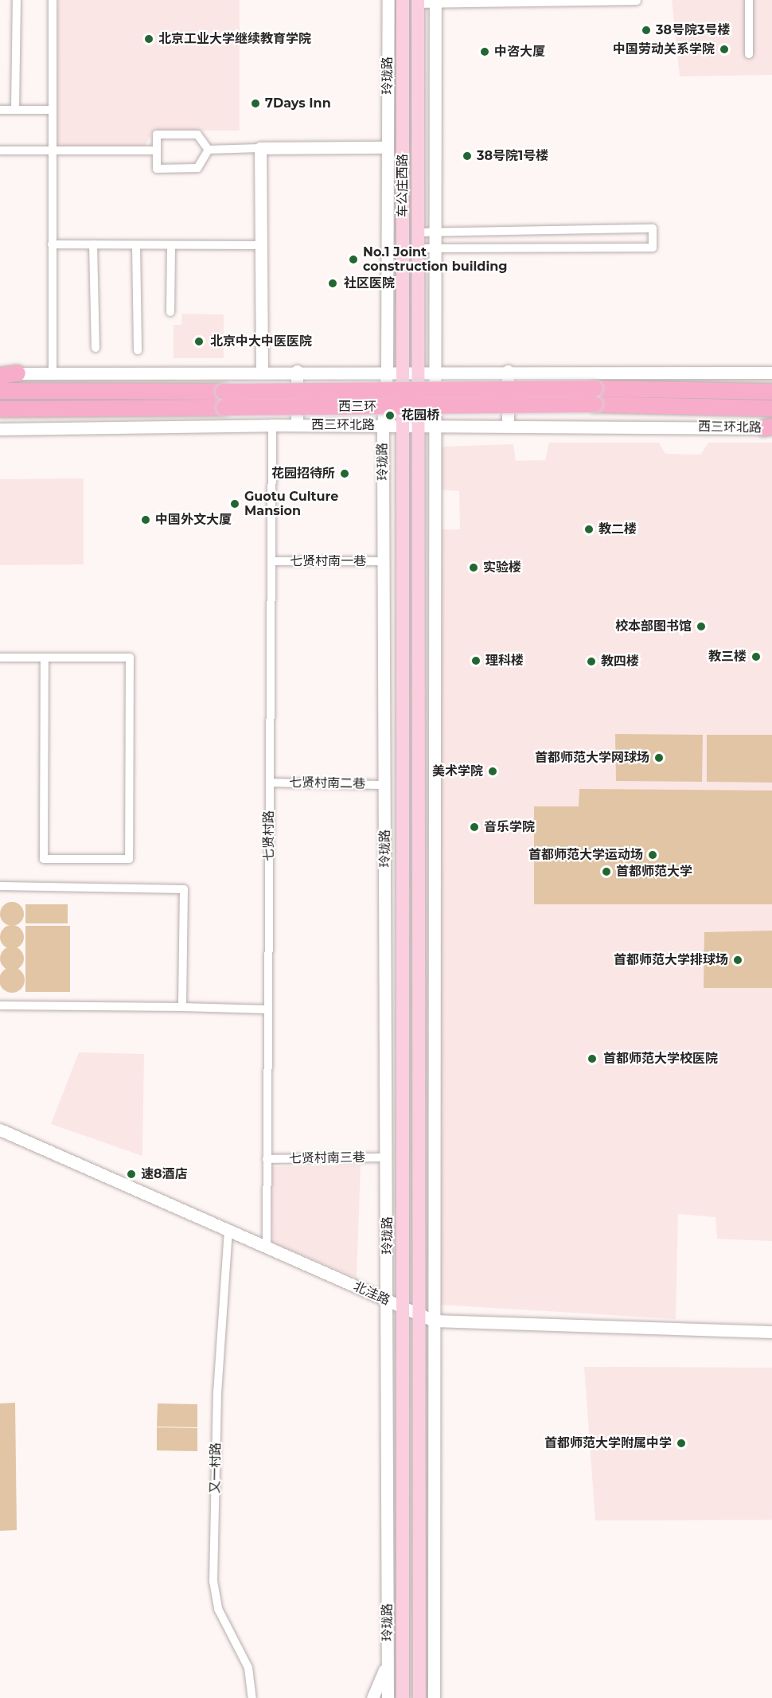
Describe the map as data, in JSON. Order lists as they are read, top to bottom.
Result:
{
  "streets": {
    "highway": ["西三环"],
    "main road": ["玲珑路", "车公庄西路"],
    "street": [
      "西三环北路",
      "七贤村南一巷",
      "七贤村南二巷",
      "七贤村路",
      "七贤村南三巷",
      "北洼路",
      "又一村路"
    ]
  },
  "crossings": [
    ["玲珑路", "车公庄西路"],
    ["玲珑路", "西三环北路"],
    ["玲珑路", "七贤村南一巷"],
    ["玲珑路", "七贤村南二巷"],
    ["玲珑路", "七贤村南三巷"],
    ["玲珑路", "北洼路"],
    ["车公庄西路", "西三环北路"],
    ["西三环北路", "七贤村路"],
    ["七贤村南一巷", "七贤村路"],
    ["七贤村南二巷", "七贤村路"],
    ["七贤村路", "七贤村南三巷"],
    ["七贤村路", "北洼路"],
    ["北洼路", "又一村路"]
  ],
  "places": [
    "38号院3号楼",
    "北京工业大学继续教育学院",
    "中国劳动关系学院",
    "中咨大厦",
    "7Days Inn",
    "38号院1号楼",
    "No.1 Joint construction building",
    "社区医院",
    "北京中大中医医院",
    "花园桥",
    "花园招待所",
    "Guotu Culture Mansion",
    "中国外文大厦",
    "教二楼",
    "实验楼",
    "校本部图书馆",
    "教三楼",
    "理科楼",
    "教四楼",
    "首都师范大学网球场",
    "美术学院",
    "音乐学院",
    "首都师范大学运动场",
    "首都师范大学",
    "首都师范大学排球场",
    "首都师范大学校医院",
    "速8酒店",
    "首都师范大学附属中学"
  ]
}
